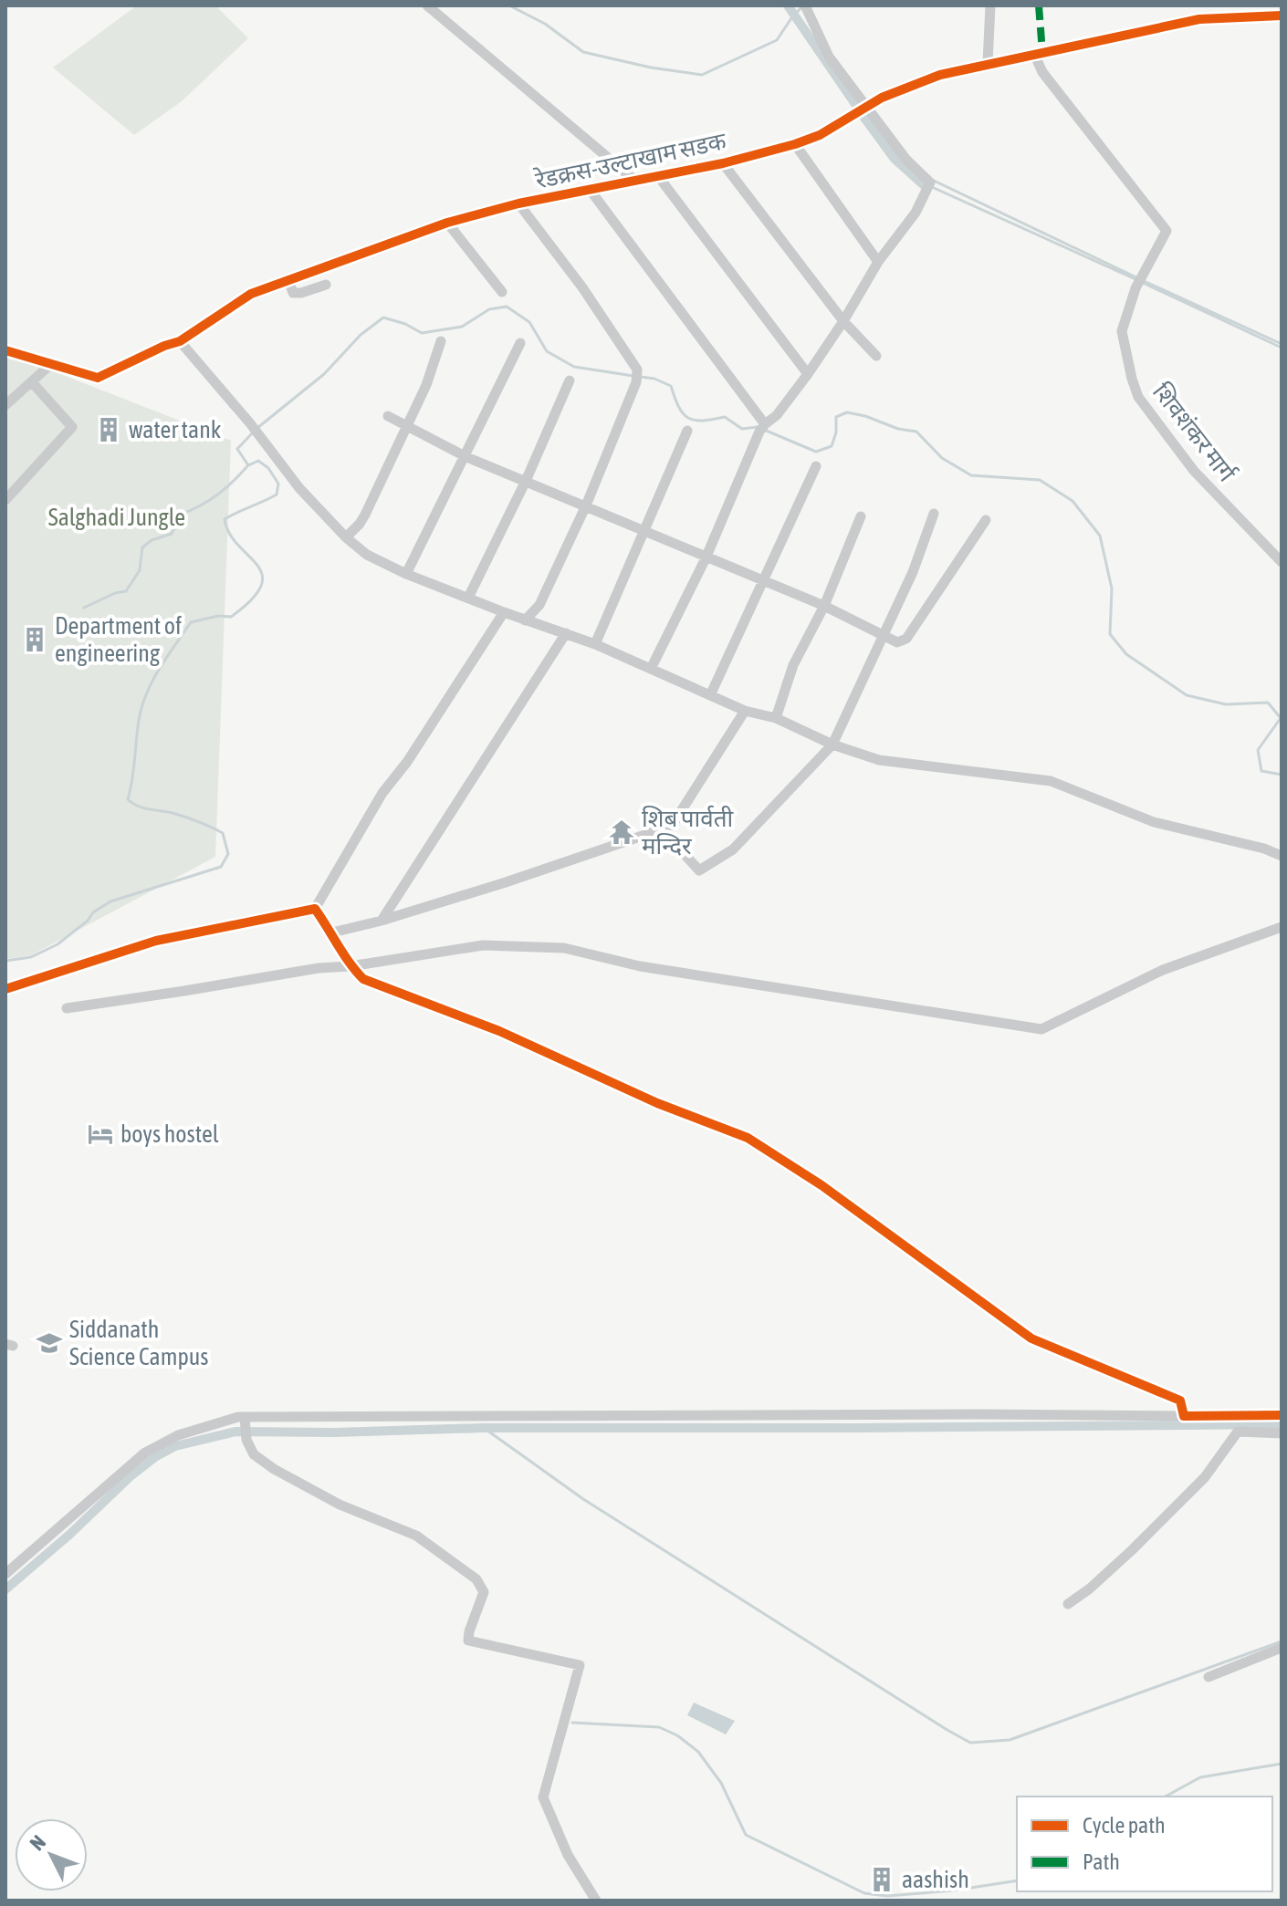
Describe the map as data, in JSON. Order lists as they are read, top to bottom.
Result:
{
  "streets": {
    "street": ["रेडक्रस-उल्टाखाम सडक", "शिवशंकर मार्ग"]
  },
  "crossings": [
    ["रेडक्रस-उल्टाखाम सडक", "शिवशंकर मार्ग"]
  ],
  "parks": ["Salghadi Jungle"],
  "places": {
    "building": ["water tank", "Department of engineering", "aashish"],
    "temple": ["शिब पार्वती मन्दिर"],
    "hotel": ["boys hostel"],
    "school or university": ["Siddanath Science Campus"]
  },
  "legend": ["Cycle path", "Path"],
  "north": "top left"
}
